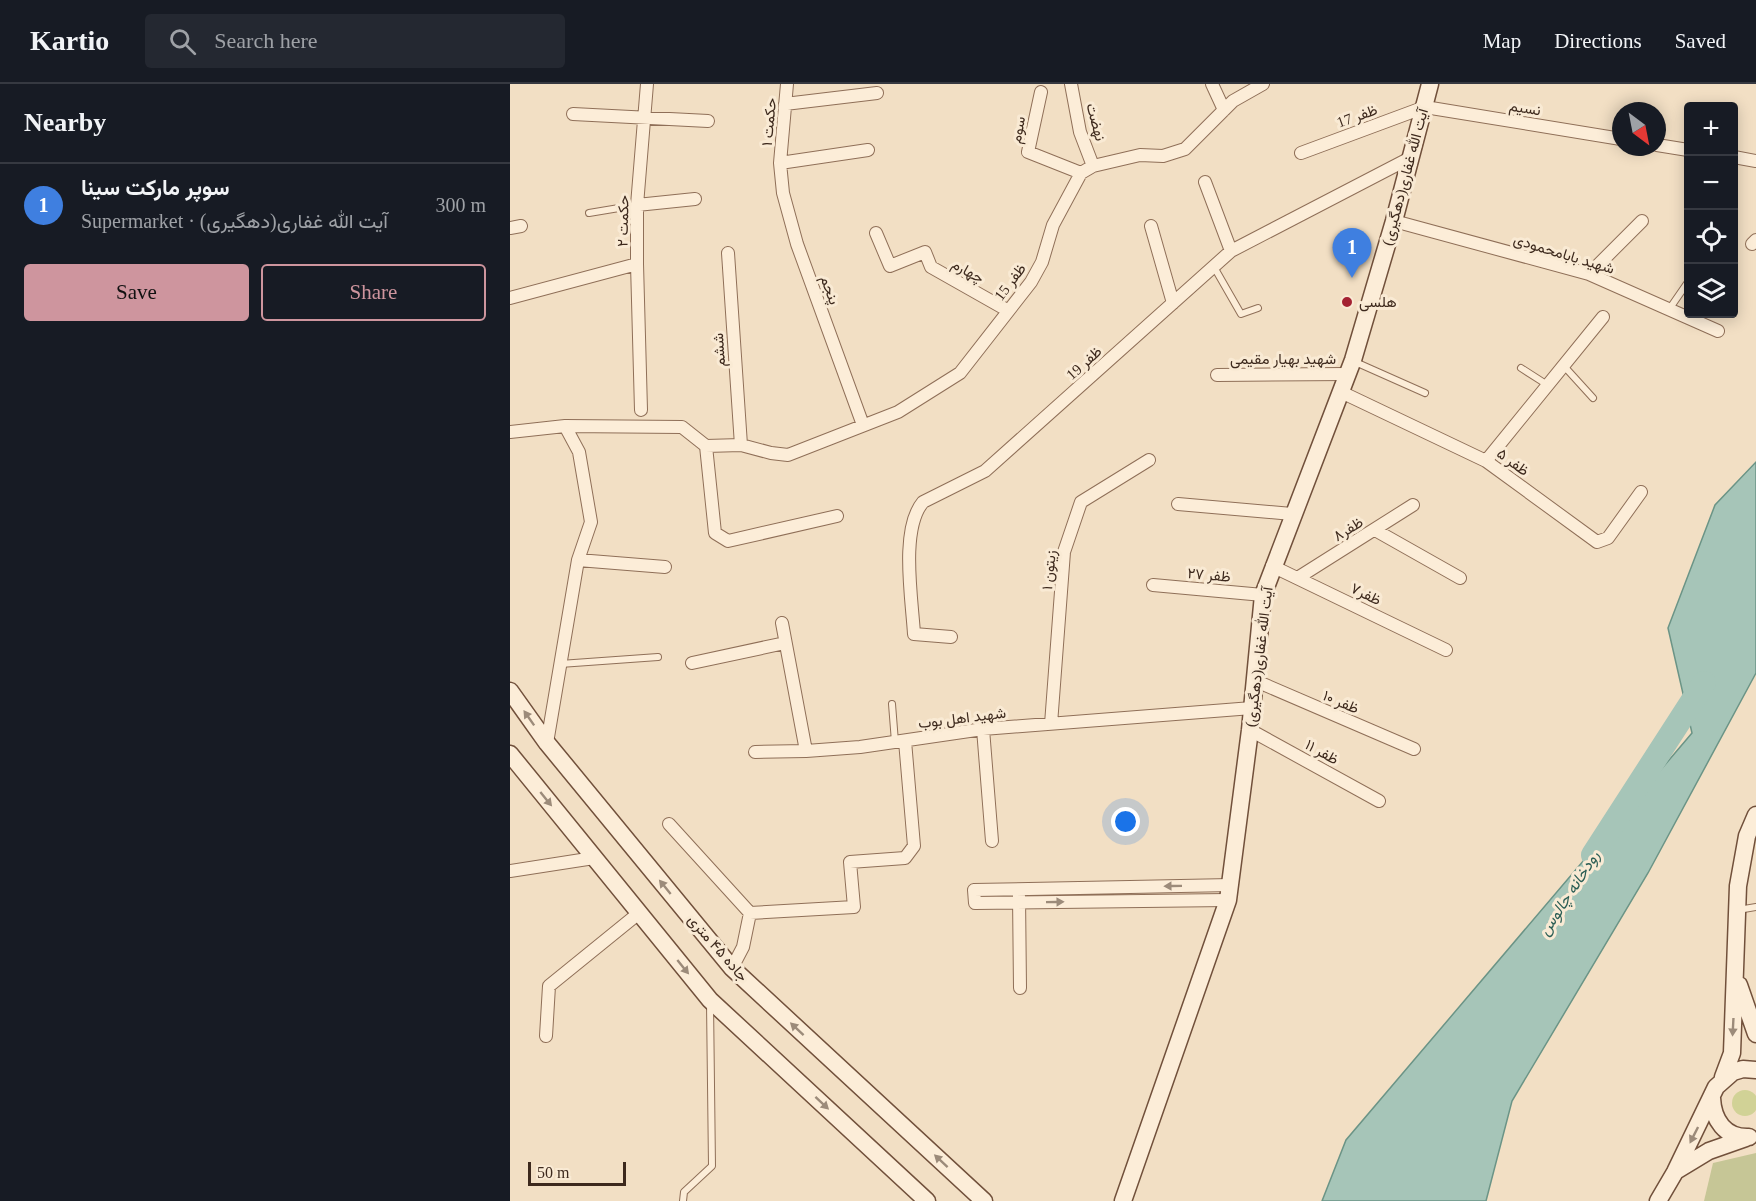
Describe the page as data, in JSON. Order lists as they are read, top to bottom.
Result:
{
  "streets": {
    "street": [
      "نسیم",
      "ظفر 17",
      "حکمت ۱",
      "نهضت",
      "سوم",
      "آیت الله غفاری(دهگیری)",
      "حکمت ۲",
      "شهید بابامحمودی",
      "چهارم",
      "ظفر 15",
      "پنجم",
      "ششم",
      "شهید بهیار مقیمی",
      "ظفر 19",
      "ظفر ۵",
      "ظفر۸",
      "زیتون ۱",
      "ظفر ۲۷",
      "ظفر۷",
      "ظفر ۱۰",
      "شهید اهل بوب",
      "ظفر ۱۱",
      "جاده ۴۵ متری"
    ]
  },
  "crossings": [
    ["نسیم", "ظفر 17"],
    ["نسیم", "آیت الله غفاری(دهگیری)"],
    ["ظفر 17", "آیت الله غفاری(دهگیری)"],
    ["حکمت ۱", "پنجم"],
    ["سوم", "ظفر 15"],
    ["آیت الله غفاری(دهگیری)", "شهید بابامحمودی"],
    ["آیت الله غفاری(دهگیری)", "شهید بهیار مقیمی"],
    ["آیت الله غفاری(دهگیری)", "ظفر 19"],
    ["آیت الله غفاری(دهگیری)", "ظفر ۵"],
    ["آیت الله غفاری(دهگیری)", "ظفر ۲۷"],
    ["آیت الله غفاری(دهگیری)", "ظفر۷"],
    ["آیت الله غفاری(دهگیری)", "ظفر ۱۰"],
    ["آیت الله غفاری(دهگیری)", "شهید اهل بوب"],
    ["آیت الله غفاری(دهگیری)", "ظفر ۱۱"],
    ["چهارم", "ظفر 15"],
    ["ظفر 15", "پنجم"],
    ["ظفر 15", "ششم"],
    ["ظفر۸", "ظفر۷"],
    ["زیتون ۱", "شهید اهل بوب"]
  ],
  "water": ["رودخانه چالوس"],
  "places": ["هلسی"],
  "scale_bar": "50 m",
  "north": "bottom right",
  "page": {
    "header": "Kartio",
    "search": "Search here",
    "nav": ["Map", "Directions", "Saved"],
    "heading": "Nearby",
    "map_buttons": ["+", "−"],
    "list": [
      {
        "mark": "1",
        "name": "سوپر مارکت سینا",
        "note": "Supermarket · آیت الله غفاری(دهگیری)",
        "value": "300 m"
      }
    ],
    "pins": "1",
    "buttons": ["Save", "Share"],
    "scale": "50 m"
  }
}
